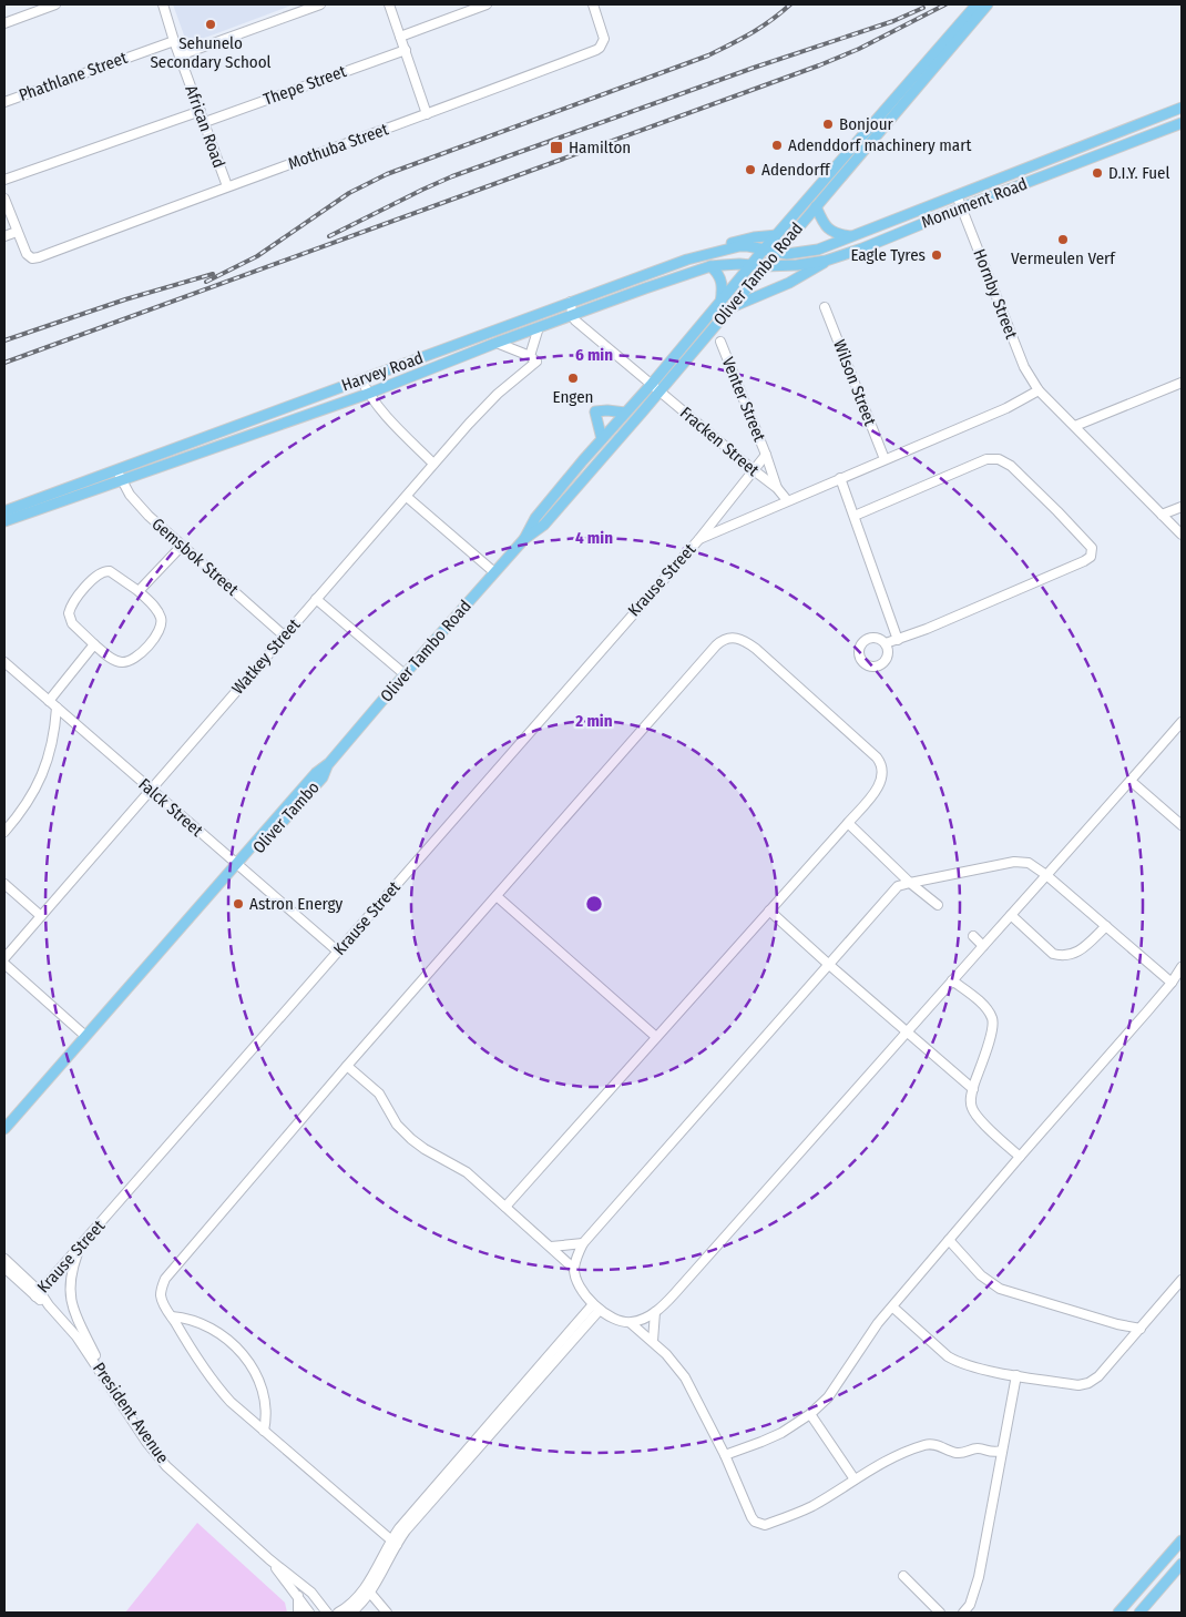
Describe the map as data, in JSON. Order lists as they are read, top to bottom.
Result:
{
  "streets": {
    "main road": [
      "Monument Road",
      "Oliver Tambo Road",
      "Harvey Road",
      "Oliver Tambo"
    ],
    "street": [
      "Phathlane Street",
      "Thepe Street",
      "African Road",
      "Mothuba Street",
      "Hornby Street",
      "Wilson Street",
      "Venter Street",
      "Fracken Street",
      "Gemsbok Street",
      "Krause Street",
      "Watkey Street",
      "Falck Street",
      "President Avenue"
    ]
  },
  "crossings": [
    ["Phathlane Street", "African Road"],
    ["Thepe Street", "African Road"],
    ["African Road", "Mothuba Street"],
    ["Monument Road", "Oliver Tambo Road"],
    ["Monument Road", "Hornby Street"],
    ["Monument Road", "Harvey Road"],
    ["Oliver Tambo Road", "Harvey Road"],
    ["Oliver Tambo Road", "Fracken Street"],
    ["Oliver Tambo Road", "Oliver Tambo"],
    ["Hornby Street", "Krause Street"],
    ["Harvey Road", "Fracken Street"],
    ["Harvey Road", "Gemsbok Street"],
    ["Wilson Street", "Krause Street"],
    ["Venter Street", "Fracken Street"],
    ["Venter Street", "Krause Street"],
    ["Fracken Street", "Krause Street"],
    ["Gemsbok Street", "Watkey Street"],
    ["Krause Street", "Falck Street"],
    ["Krause Street", "President Avenue"],
    ["Watkey Street", "Falck Street"],
    ["Falck Street", "Oliver Tambo"]
  ],
  "places": {
    "other": [
      "Sehunelo Secondary School",
      "Bonjour",
      "Adenddorf machinery mart",
      "Adendorff",
      "D.I.Y. Fuel",
      "Vermeulen Verf",
      "Eagle Tyres",
      "Engen",
      "Astron Energy"
    ],
    "transit": ["Hamilton"]
  },
  "rings": ["6 min", "4 min", "2 min"]
}
